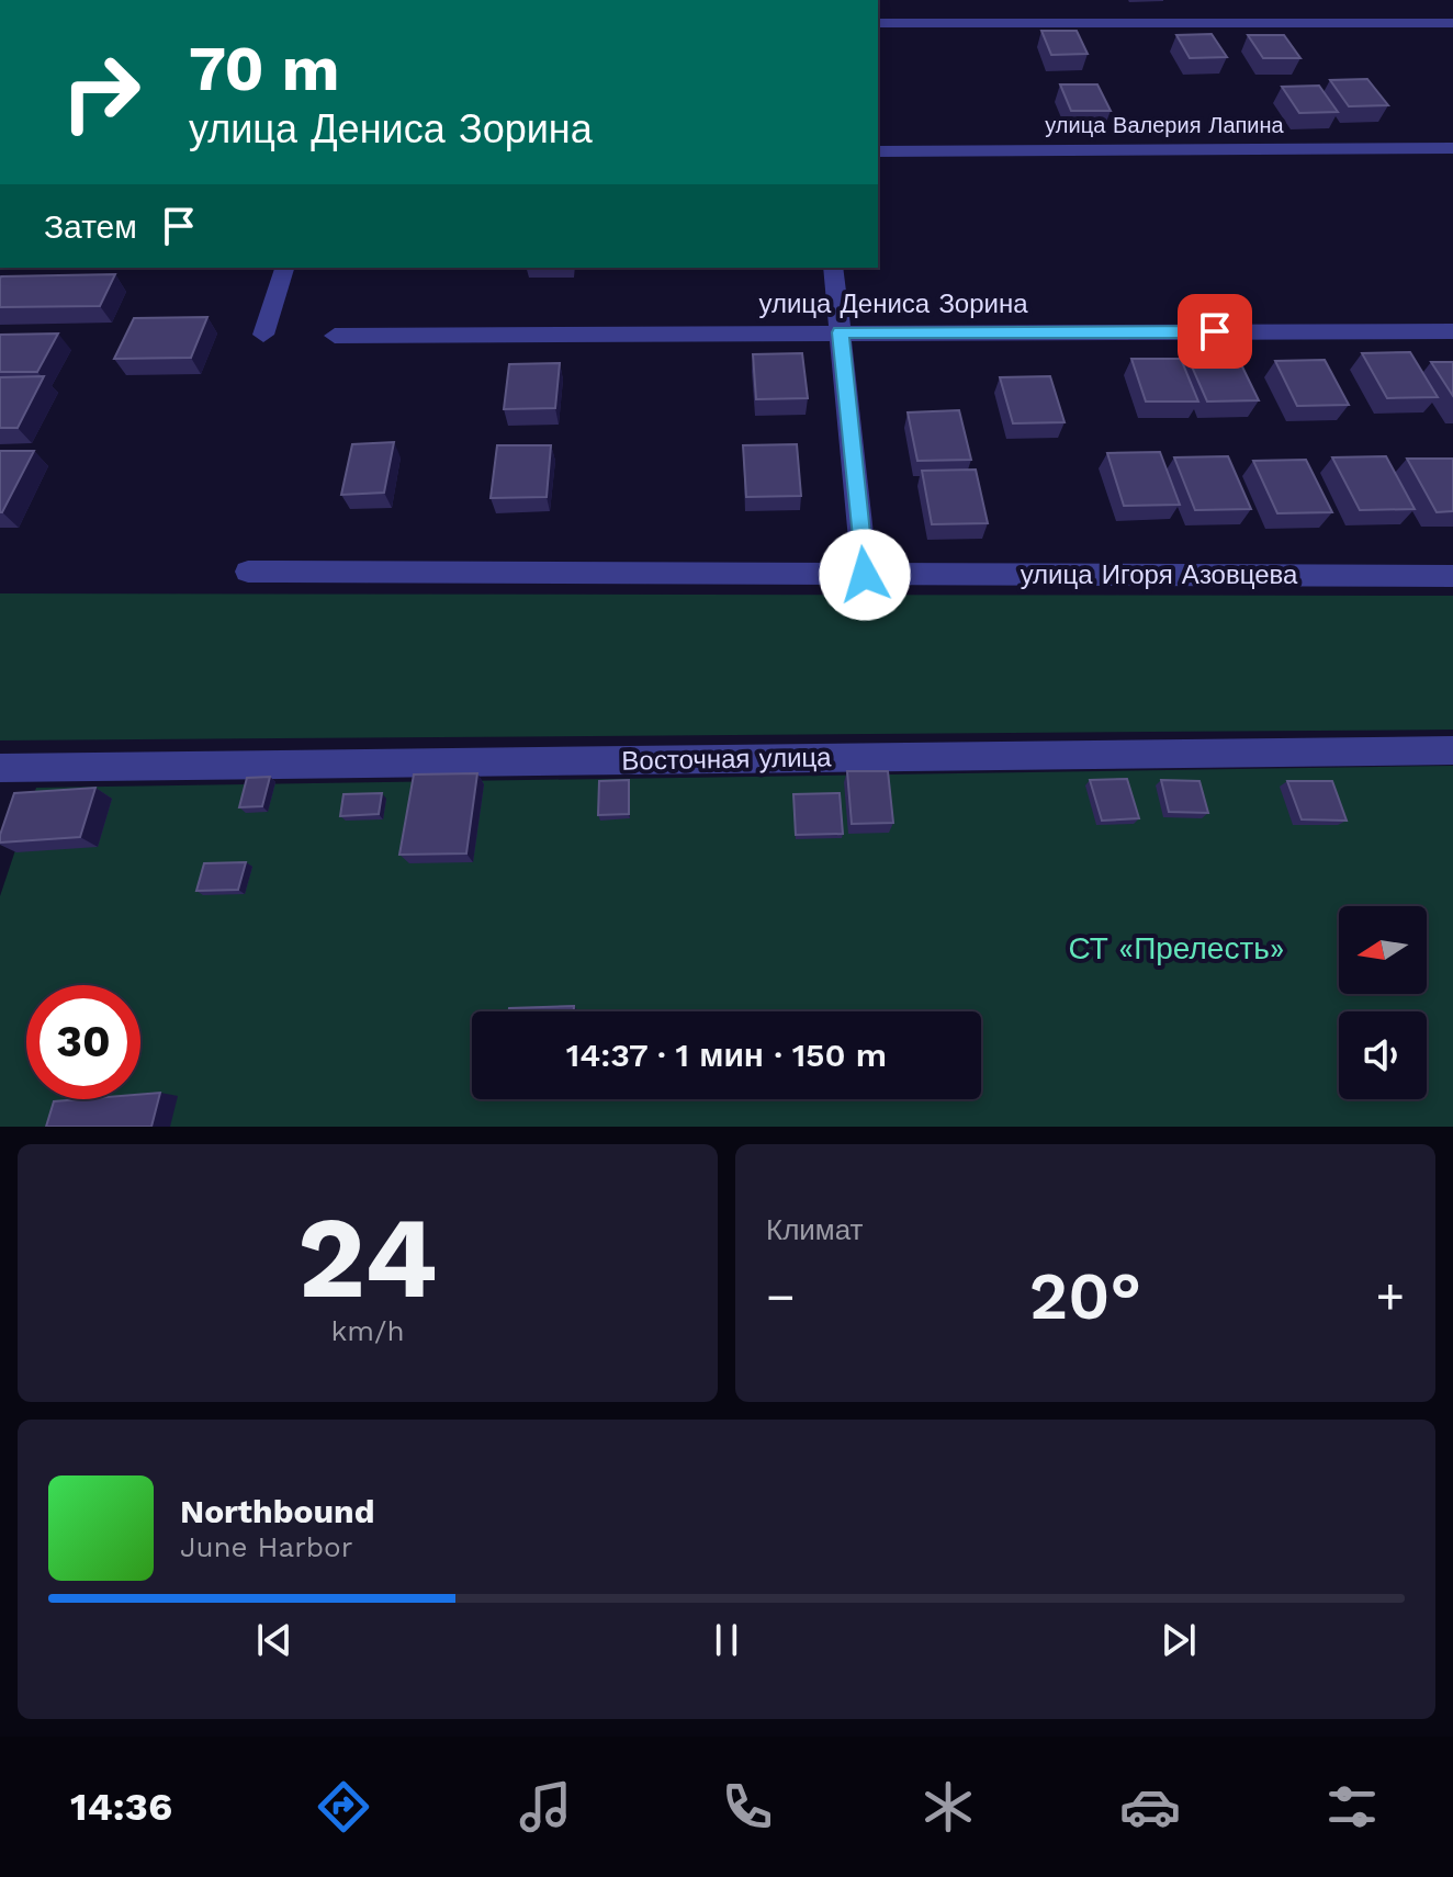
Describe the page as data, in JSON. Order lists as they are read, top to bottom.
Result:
{
  "streets": {
    "street": [
      "улица Валерия Лапина",
      "улица Дениса Зорина",
      "улица Игоря Азовцева",
      "Восточная улица"
    ]
  },
  "parks": ["СТ «Прелесть»"],
  "north": "left",
  "page": {
    "turn": ["70 m", "улица Дениса Зорина"],
    "then": "Затем",
    "limit": "30",
    "trip": "14:37 · 1 мин · 150 m",
    "tile": [
      ["24", "km/h"],
      "Климат"
    ],
    "heat": ["−", "20°", "+"],
    "song": ["Northbound", "June Harbor"],
    "tabs": "14:36"
  }
}
